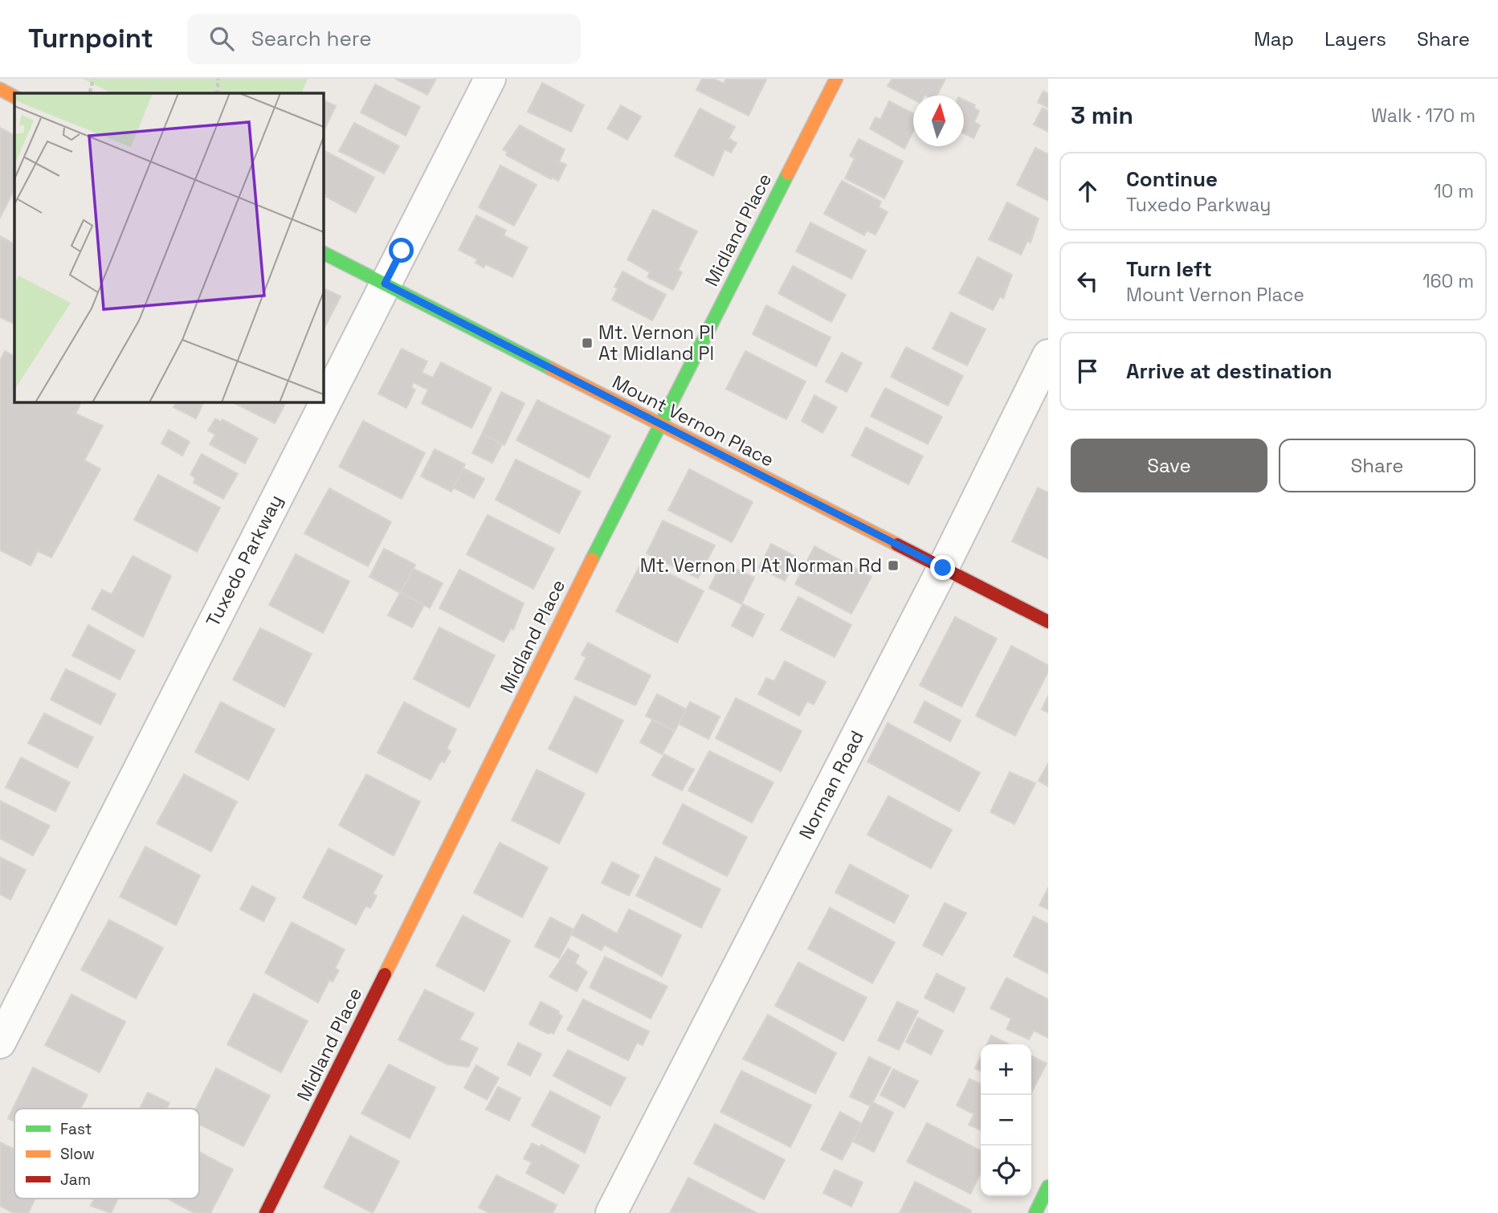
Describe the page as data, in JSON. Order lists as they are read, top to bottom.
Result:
{
  "streets": {
    "street": [
      "Midland Place",
      "Mount Vernon Place",
      "Tuxedo Parkway",
      "Norman Road"
    ]
  },
  "crossings": [
    ["Midland Place", "Mount Vernon Place"],
    ["Mount Vernon Place", "Tuxedo Parkway"],
    ["Mount Vernon Place", "Norman Road"]
  ],
  "places": {
    "transit": ["Mt. Vernon Pl At Midland Pl", "Mt. Vernon Pl At Norman Rd"]
  },
  "legend": ["Fast", "Slow", "Jam"],
  "north": "top",
  "page": {
    "header": "Turnpoint",
    "search": "Search here",
    "nav": ["Map", "Layers", "Share"],
    "heading": ["3 min", "Walk · 170 m"],
    "list": [
      ["Continue", "Tuxedo Parkway", "10 m"],
      ["Turn left", "Mount Vernon Place", "160 m"],
      "Arrive at destination"
    ],
    "buttons": ["Save", "Share"],
    "map_buttons": ["+", "−"]
  }
}
